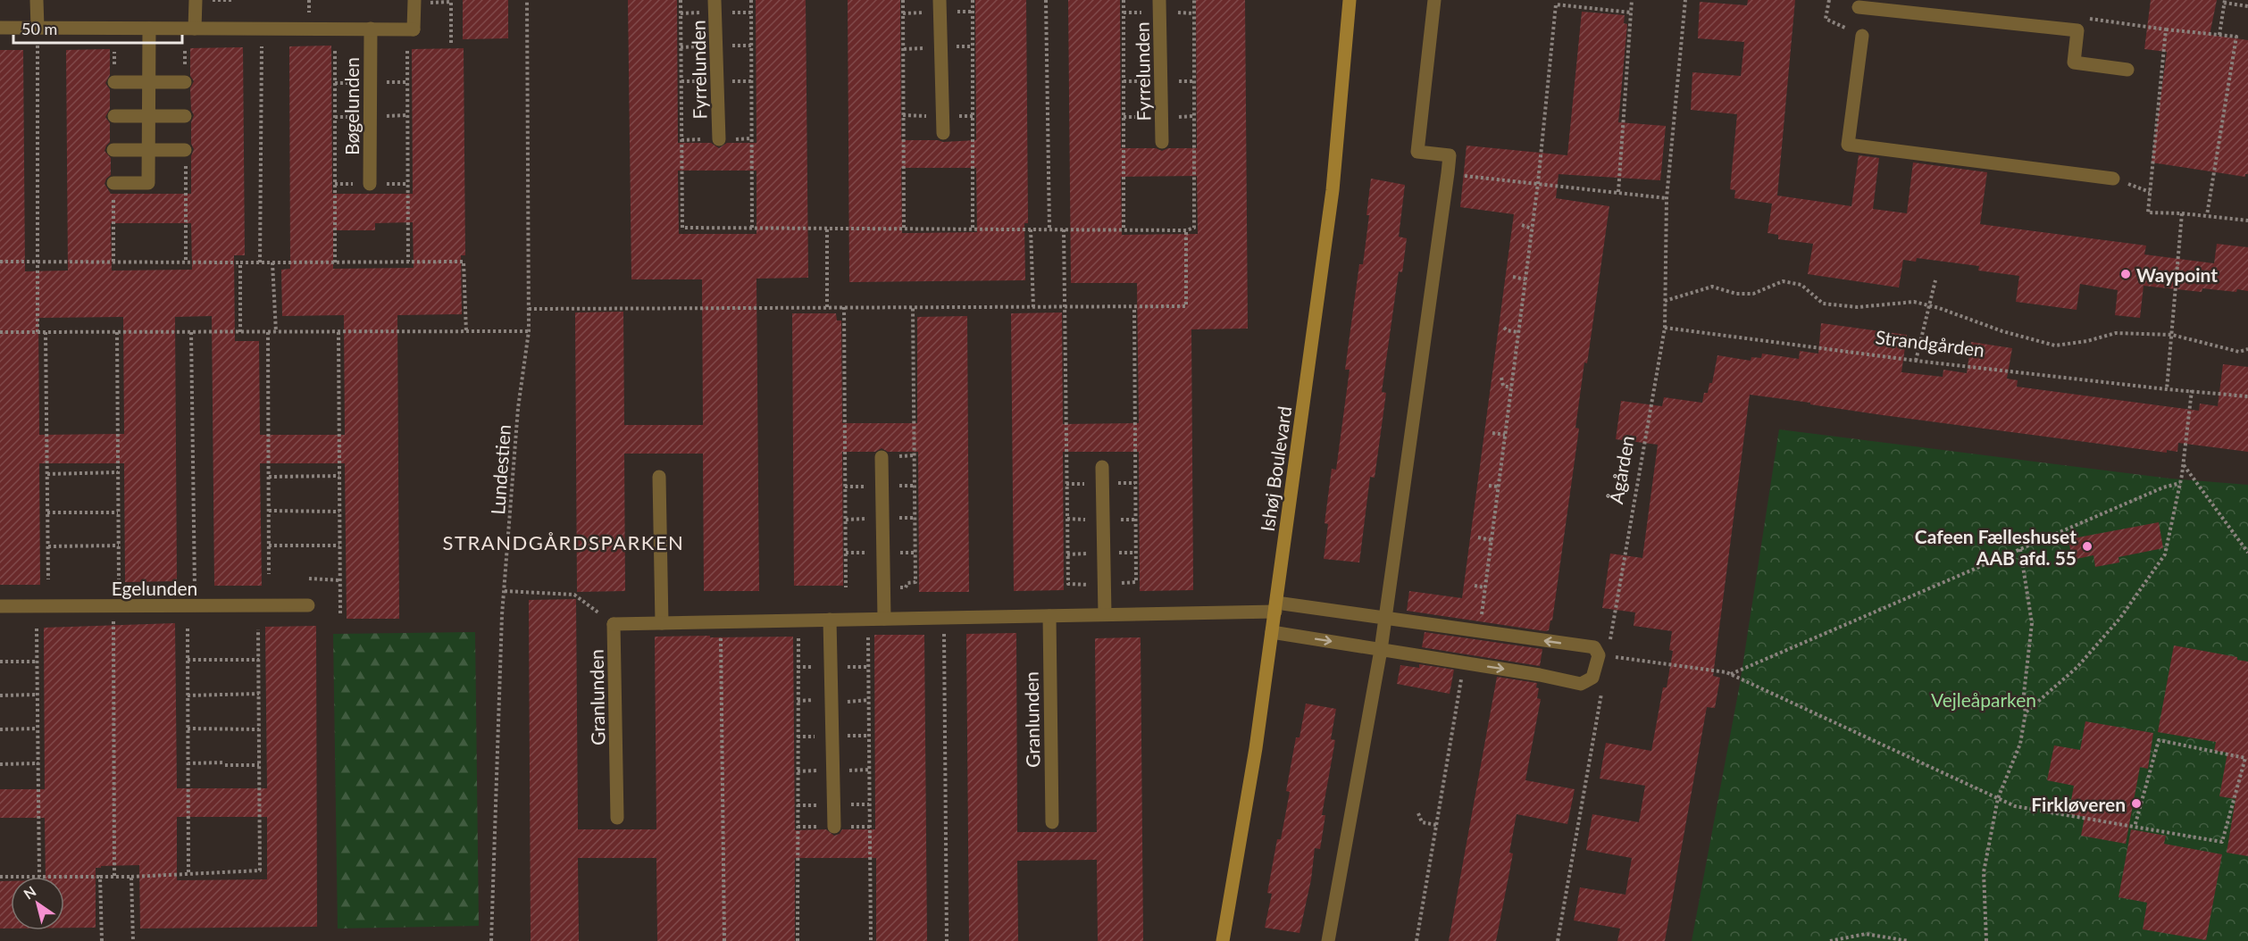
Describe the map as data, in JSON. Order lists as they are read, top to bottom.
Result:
{
  "streets": {
    "street": [
      "Fyrrelunden",
      "Bøgelunden",
      "Ishøj Boulevard",
      "Egelunden",
      "Granlunden"
    ],
    "path": ["Strandgården", "Lundestien", "Ågården"]
  },
  "crossings": [
    ["Strandgården", "Ågården"],
    ["Ishøj Boulevard", "Granlunden"]
  ],
  "districts": ["STRANDGÅRDSPARKEN"],
  "parks": ["Vejleåparken"],
  "places": ["Waypoint", "Cafeen Fælleshuset AAB afd. 55", "Firkløveren"],
  "scale_bar": "50 m",
  "north": "top left"
}
